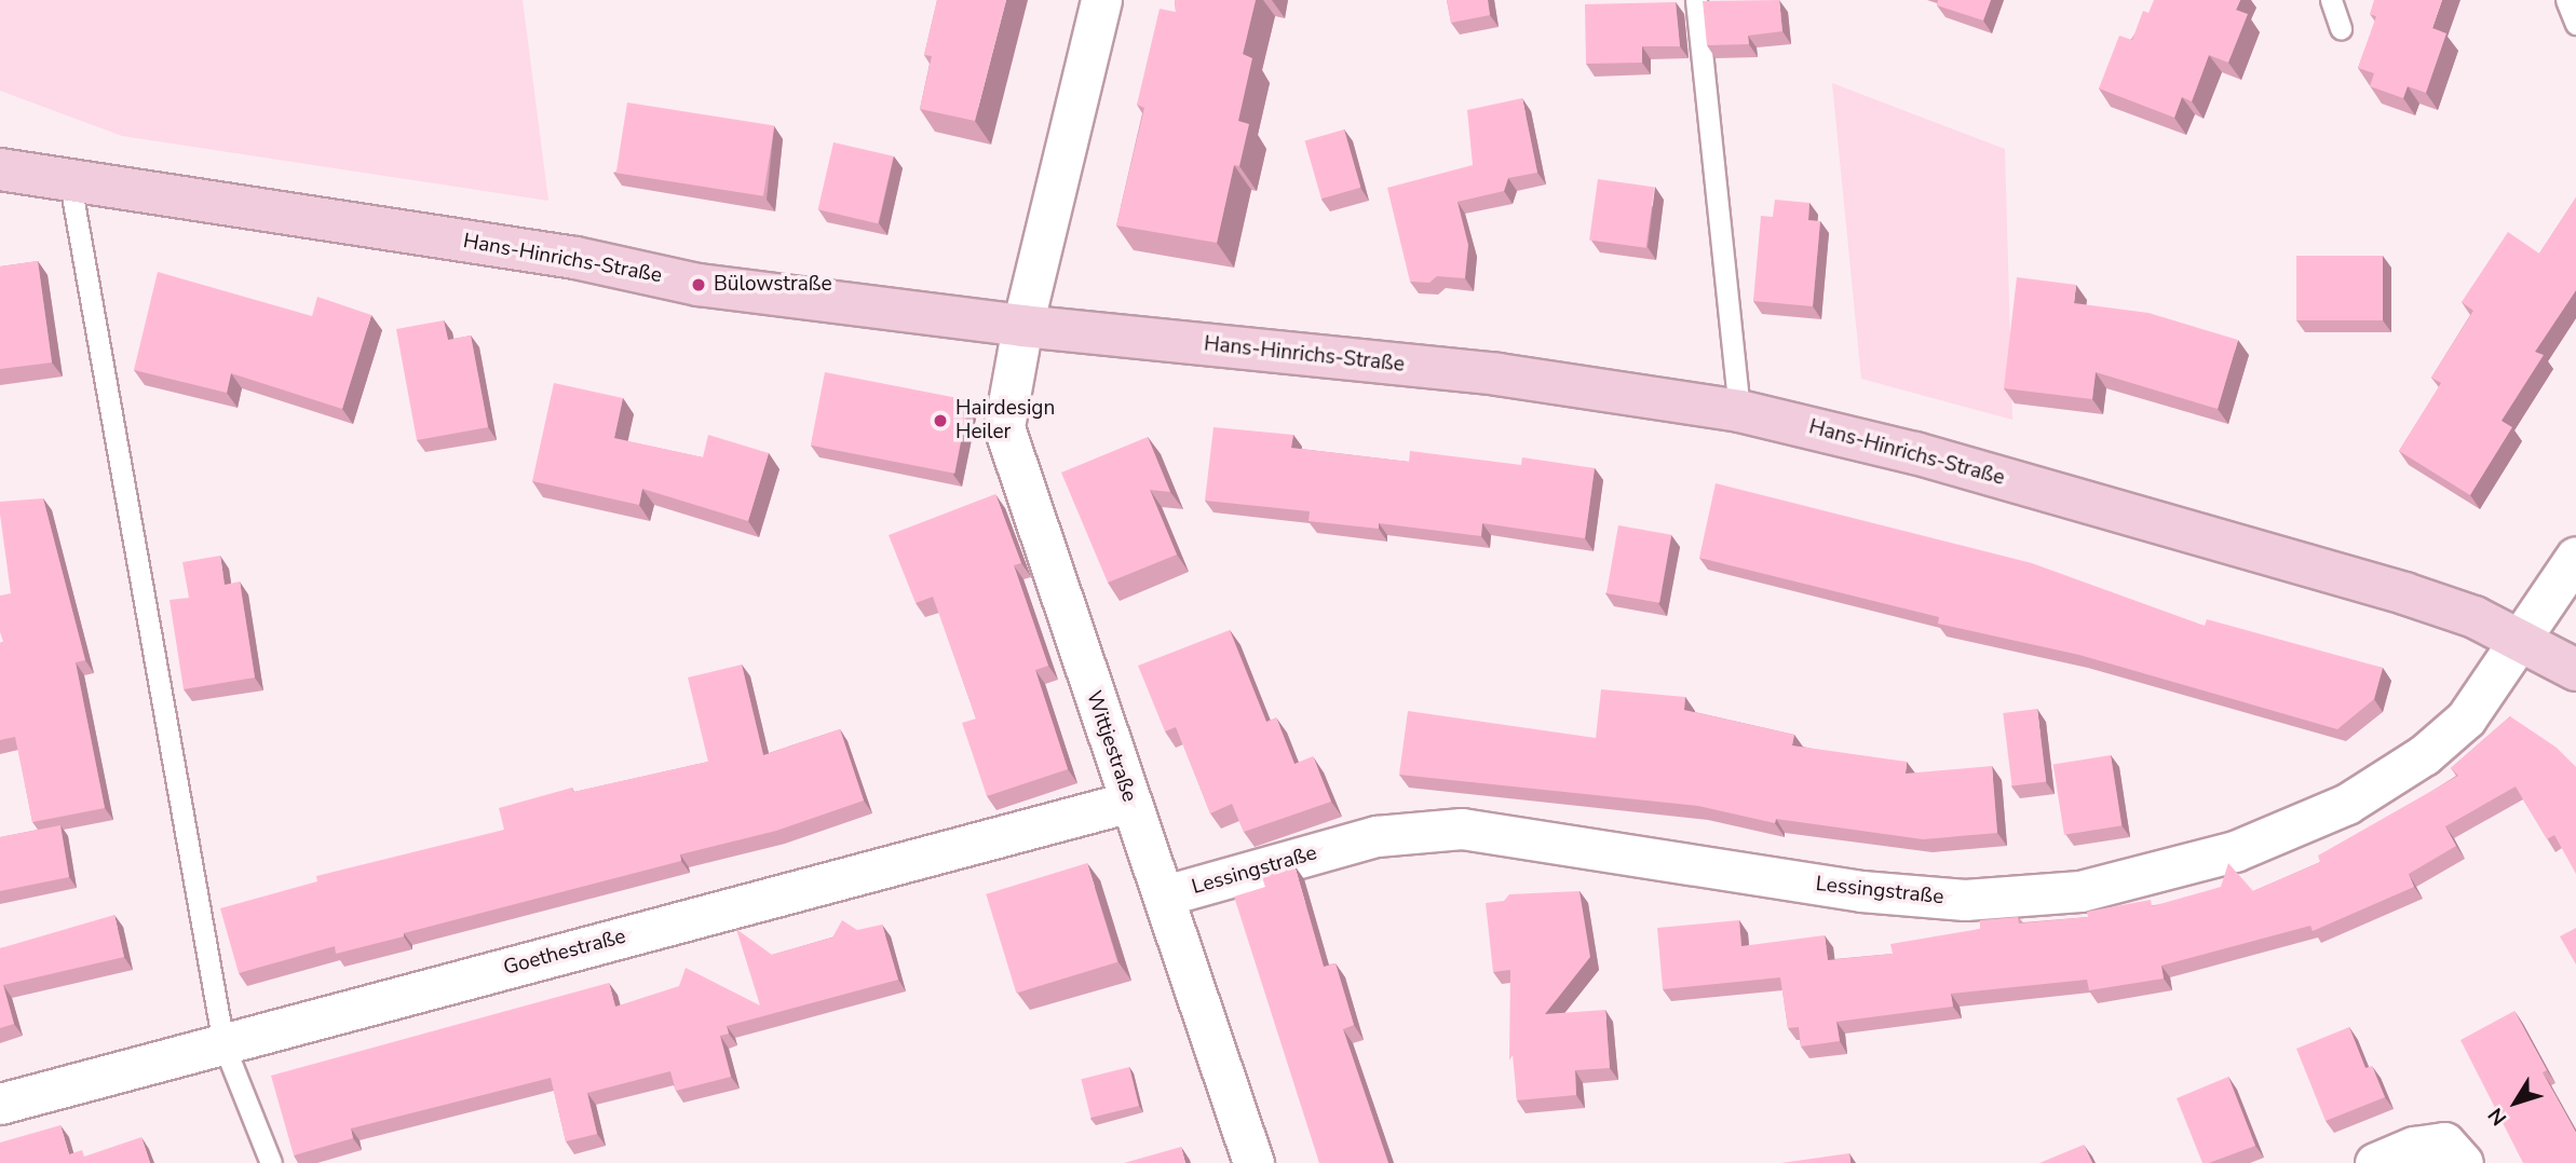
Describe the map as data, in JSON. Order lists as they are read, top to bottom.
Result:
{
  "streets": {
    "main road": ["Hans-Hinrichs-Straße"],
    "street": ["Wittjestraße", "Lessingstraße", "Goethestraße"]
  },
  "crossings": [
    ["Hans-Hinrichs-Straße", "Wittjestraße"],
    ["Hans-Hinrichs-Straße", "Lessingstraße"],
    ["Wittjestraße", "Lessingstraße"],
    ["Wittjestraße", "Goethestraße"]
  ],
  "places": ["Bülowstraße", "Hairdesign Heiler"],
  "north": "bottom left"
}
